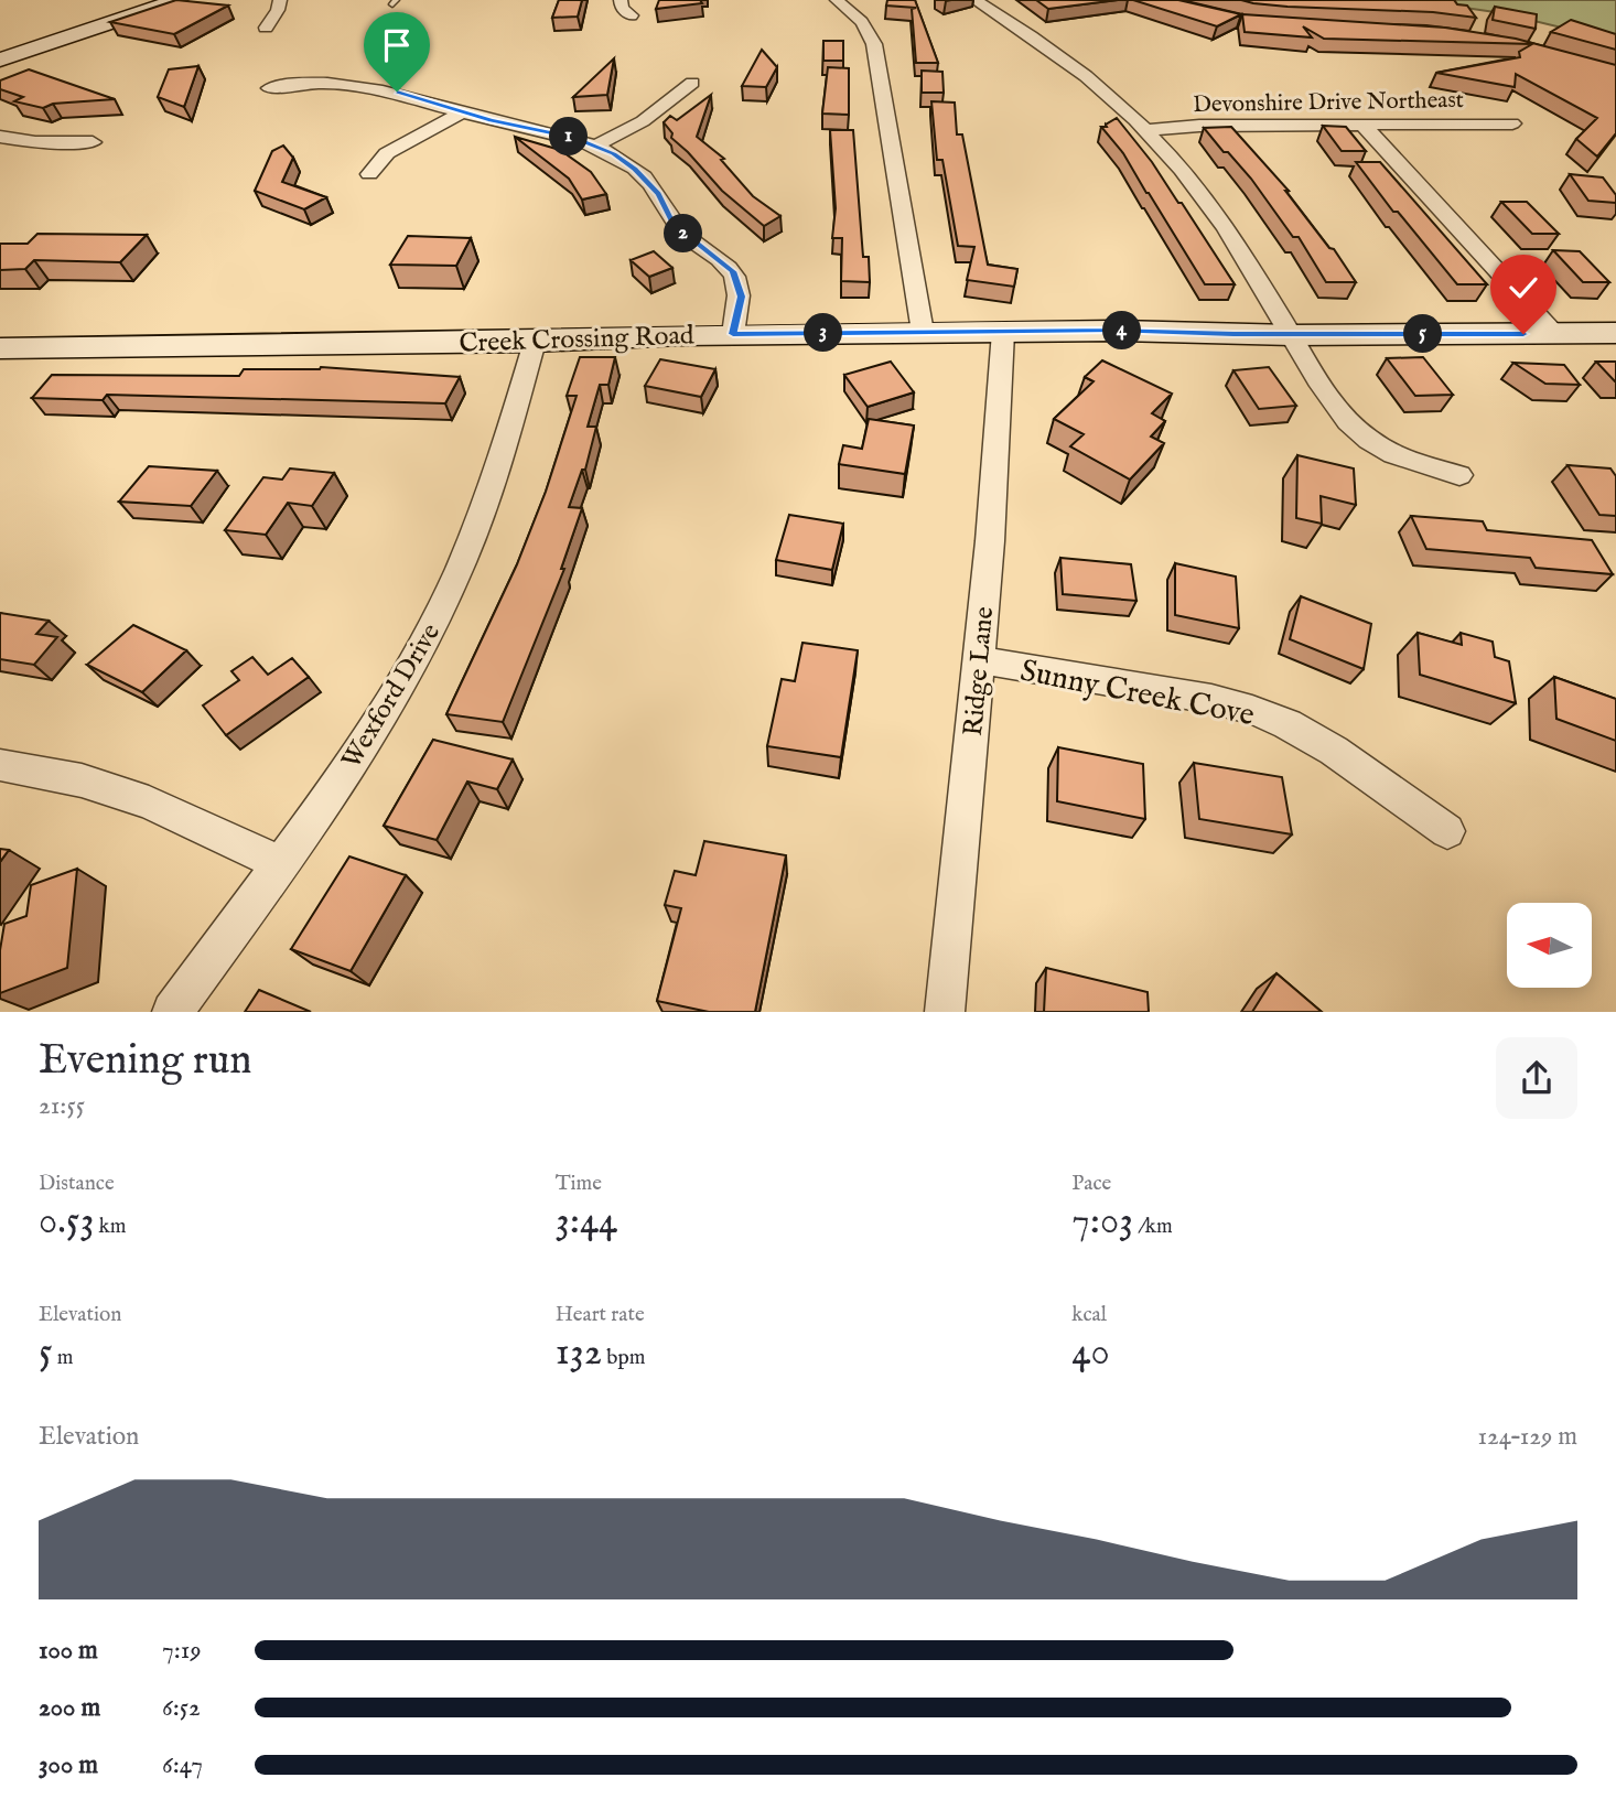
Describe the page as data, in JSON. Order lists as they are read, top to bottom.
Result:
{
  "streets": {
    "street": [
      "Devonshire Drive Northeast",
      "Creek Crossing Road",
      "Ridge Lane",
      "Sunny Creek Cove",
      "Wexford Drive"
    ]
  },
  "crossings": [
    ["Creek Crossing Road", "Ridge Lane"],
    ["Creek Crossing Road", "Wexford Drive"],
    ["Ridge Lane", "Sunny Creek Cove"]
  ],
  "north": "left",
  "page": {
    "pins": [
      "1",
      "2",
      "4",
      "3",
      "5"
    ],
    "heading": ["Evening run", "21:55"],
    "stats": [
      ["Distance", "0.53 km"],
      ["Time", "3:44"],
      ["Pace", "7:03 /km"],
      ["Elevation", "5 m"],
      ["Heart rate", "132 bpm"],
      ["kcal", "40"]
    ],
    "chart": ["Elevation", "124–129 m"],
    "list": [
      {
        "name": "100 m",
        "note": "7:19"
      },
      {
        "name": "200 m",
        "note": "6:52"
      },
      {
        "name": "300 m",
        "note": "6:47"
      }
    ]
  }
}
